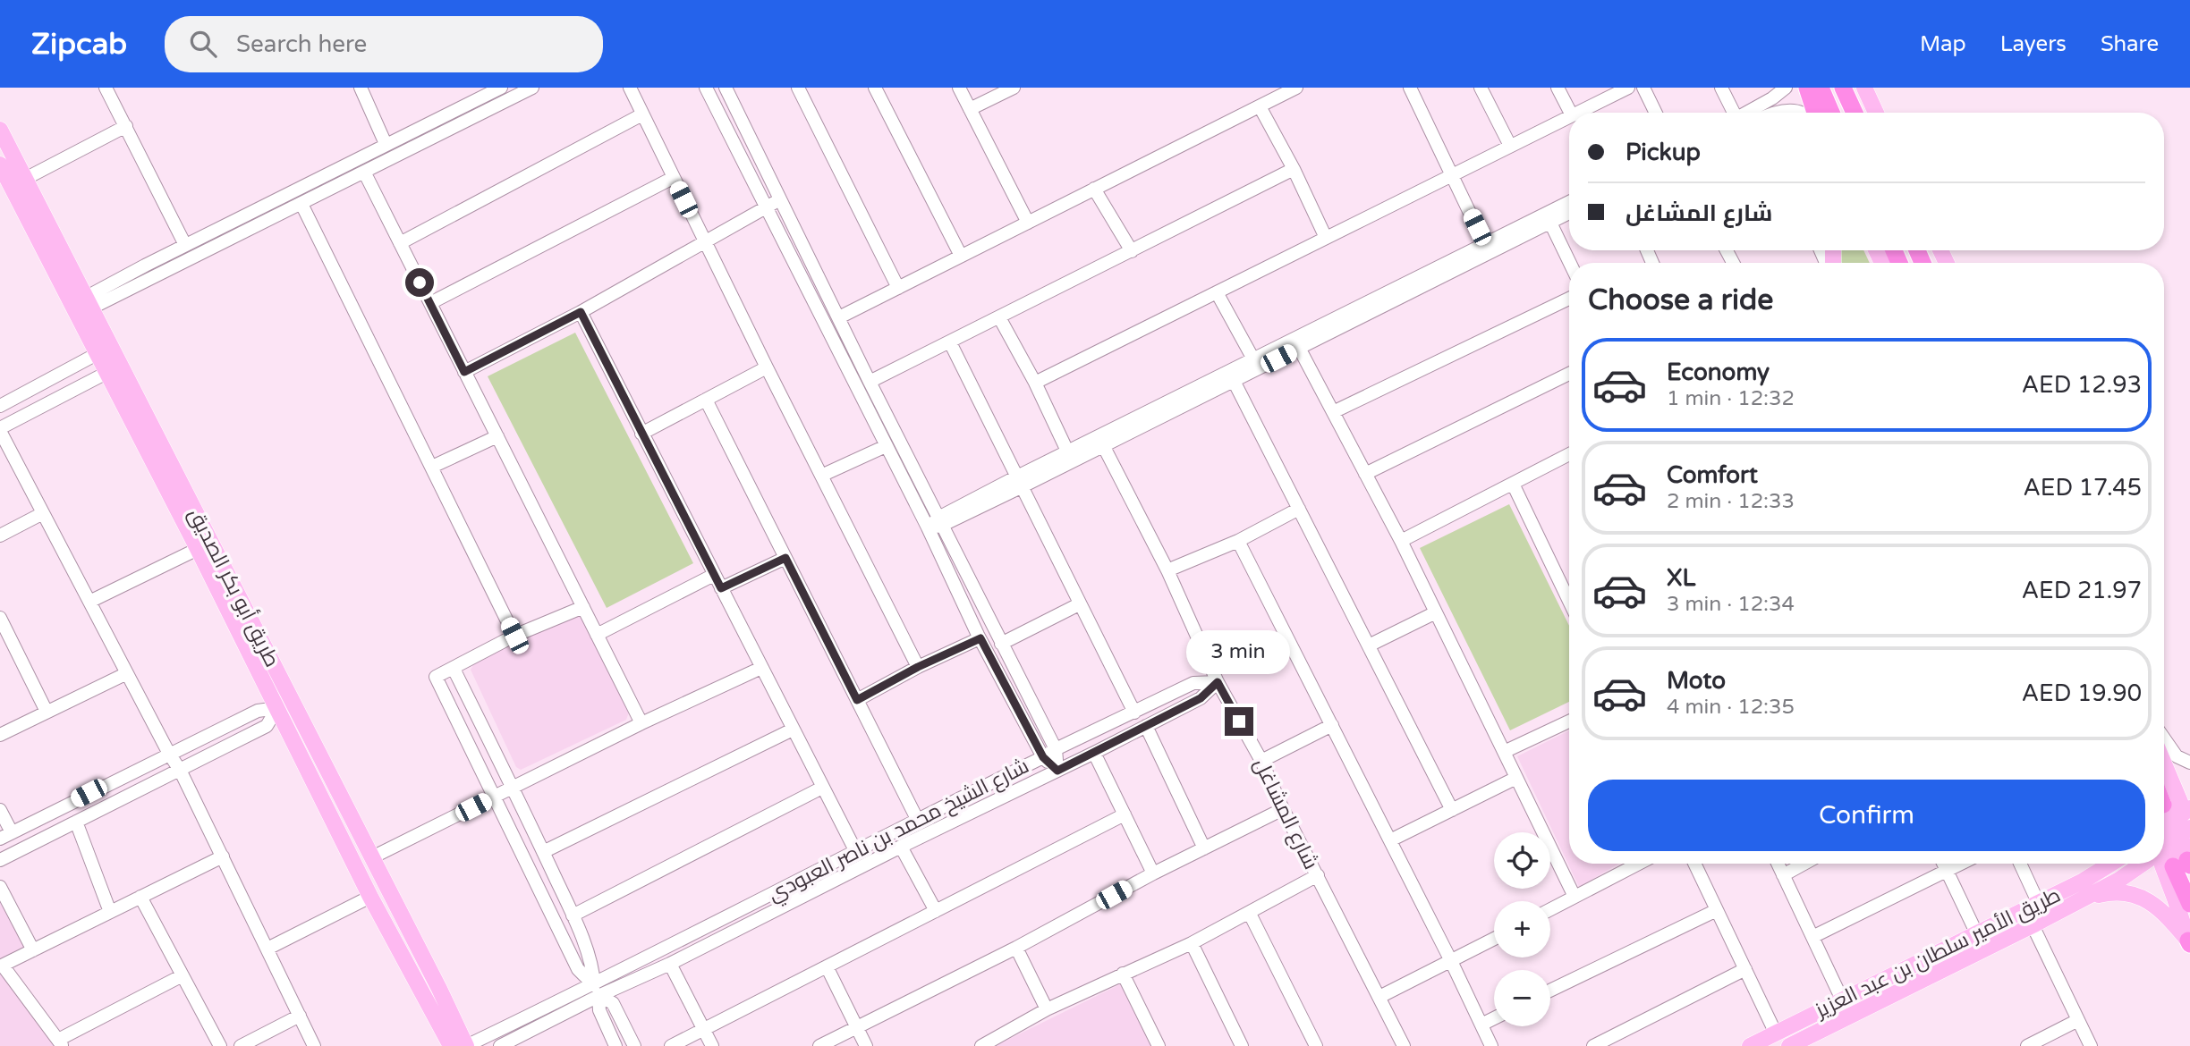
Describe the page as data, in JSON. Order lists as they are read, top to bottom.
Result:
{
  "streets": {
    "main road": ["طريق أبو بكر الصديق", "طريق الأمير سلطان بن عبد العزيز"],
    "street": ["شارع المشاغل", "شارع الشيخ محمد بن ناصر العبودي"]
  },
  "crossings": [
    ["طريق أبو بكر الصديق", "شارع الشيخ محمد بن ناصر العبودي"],
    ["شارع المشاغل", "شارع الشيخ محمد بن ناصر العبودي"]
  ],
  "page": {
    "header": "Zipcab",
    "search": "Search here",
    "nav": ["Map", "Layers", "Share"],
    "banner": ["Pickup", "شارع المشاغل"],
    "heading": "Choose a ride",
    "list": [
      {
        "name": "Economy",
        "note": "1 min · 12:32",
        "value": "AED 12.93"
      },
      {
        "name": "Comfort",
        "note": "2 min · 12:33",
        "value": "AED 17.45"
      },
      {
        "name": "XL",
        "note": "3 min · 12:34",
        "value": "AED 21.97"
      },
      {
        "name": "Moto",
        "note": "4 min · 12:35",
        "value": "AED 19.90"
      }
    ],
    "bubble": "3 min",
    "buttons": "Confirm",
    "map_buttons": ["+", "−"]
  }
}
